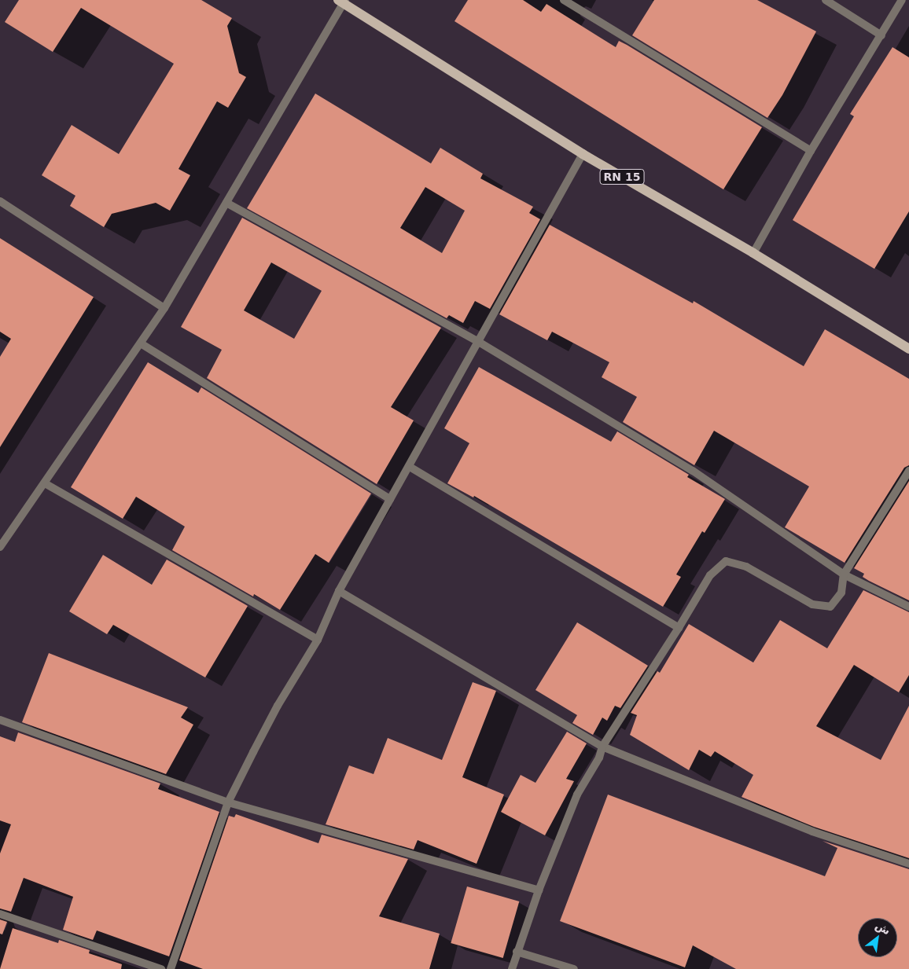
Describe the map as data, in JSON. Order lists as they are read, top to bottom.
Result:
{
  "streets": {
    "main road": ["RN 15"]
  },
  "north": "top right"
}
